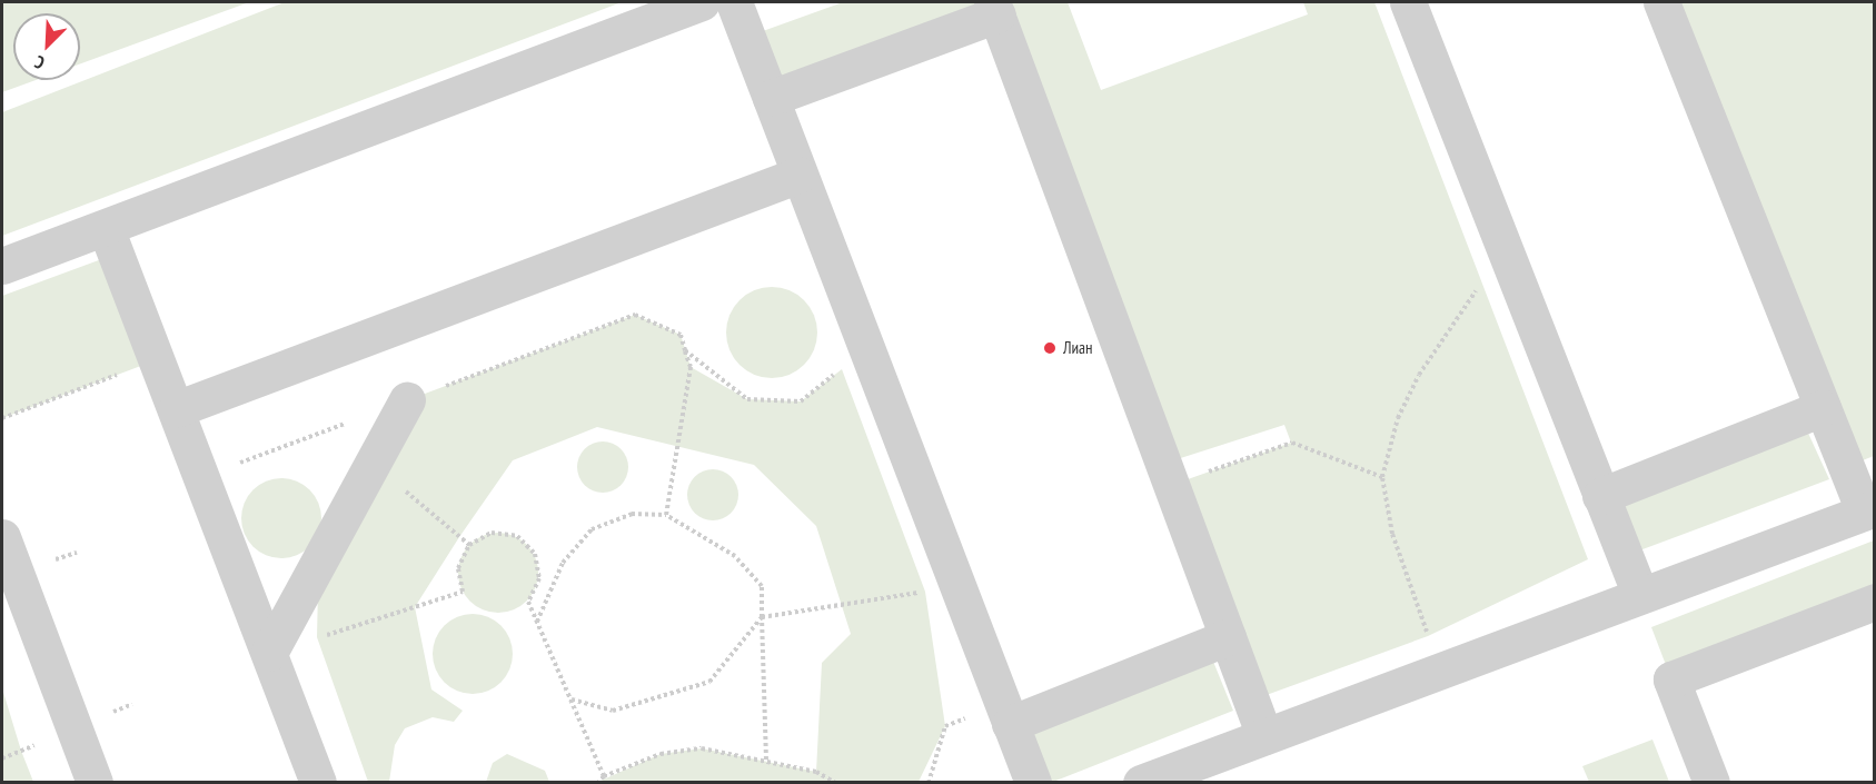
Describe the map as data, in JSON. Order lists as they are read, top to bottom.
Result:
{
  "places": ["Лиан"],
  "north": "bottom left"
}
